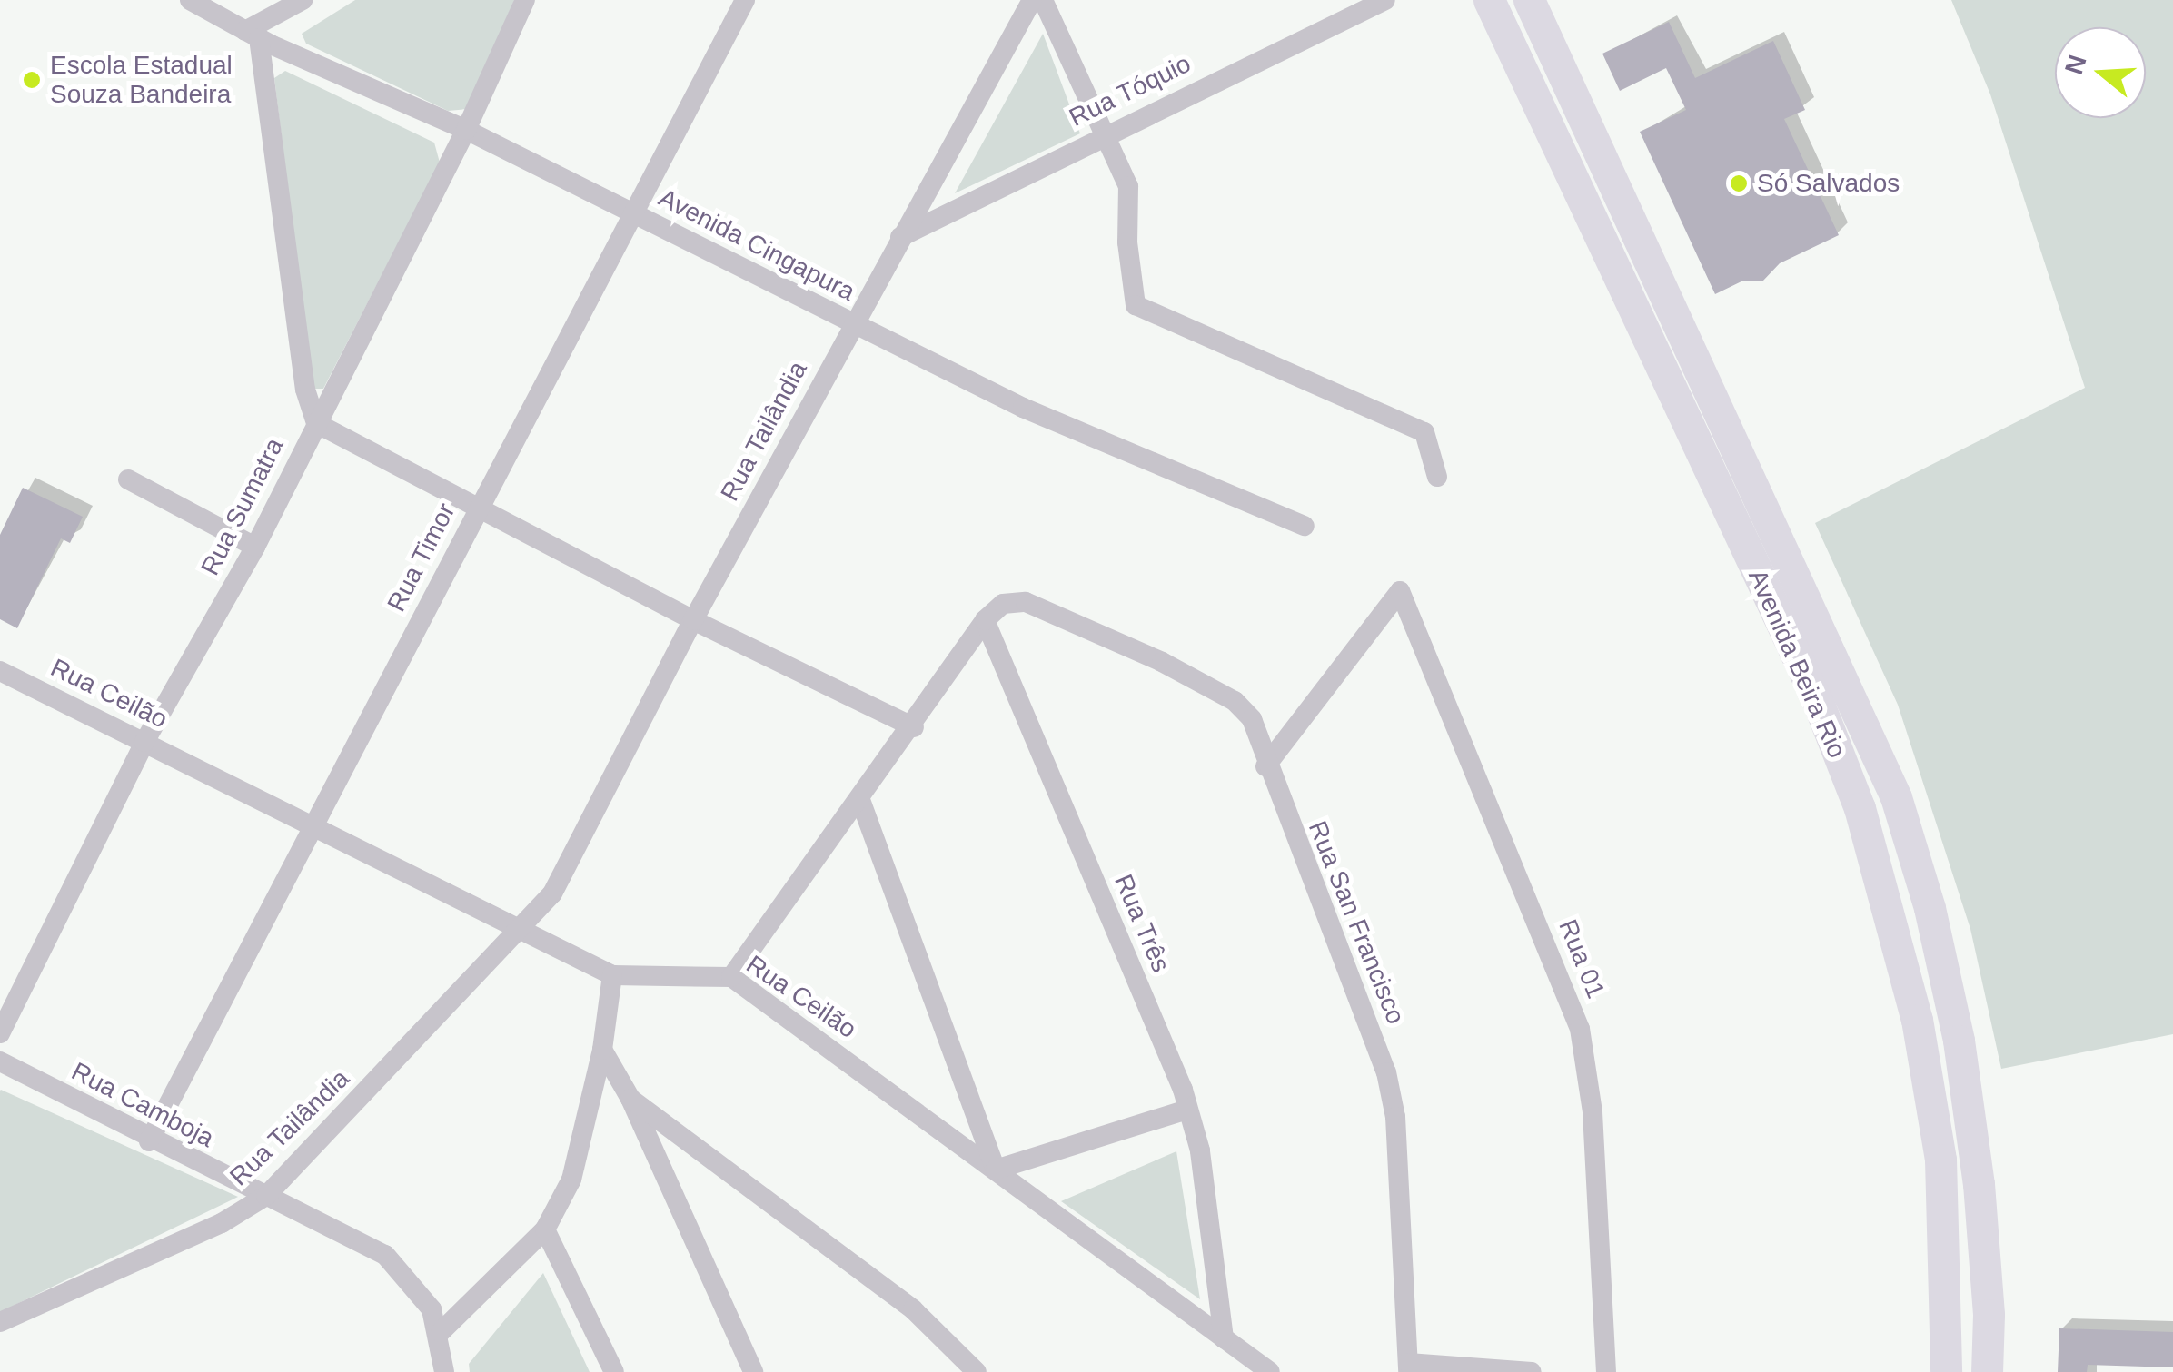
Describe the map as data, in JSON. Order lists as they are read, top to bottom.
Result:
{
  "streets": {
    "main road": ["Avenida Beira Rio"],
    "street": [
      "Rua Tóquio",
      "Avenida Cingapura",
      "Rua Tailândia",
      "Rua Sumatra",
      "Rua Timor",
      "Rua Ceilão",
      "Rua San Francisco",
      "Rua Três",
      "Rua 01",
      "Rua Camboja"
    ]
  },
  "crossings": [
    ["Rua Tóquio", "Rua Tailândia"],
    ["Avenida Cingapura", "Rua Tailândia"],
    ["Avenida Cingapura", "Rua Sumatra"],
    ["Avenida Cingapura", "Rua Timor"],
    ["Rua Tailândia", "Rua Ceilão"],
    ["Rua Tailândia", "Rua Camboja"],
    ["Rua Sumatra", "Rua Ceilão"],
    ["Rua Timor", "Rua Ceilão"],
    ["Rua Timor", "Rua Camboja"],
    ["Rua Ceilão", "Rua Três"],
    ["Rua San Francisco", "Rua Três"],
    ["Rua San Francisco", "Rua 01"]
  ],
  "places": ["Escola Estadual Souza Bandeira", "Só Salvados"],
  "north": "left"
}
